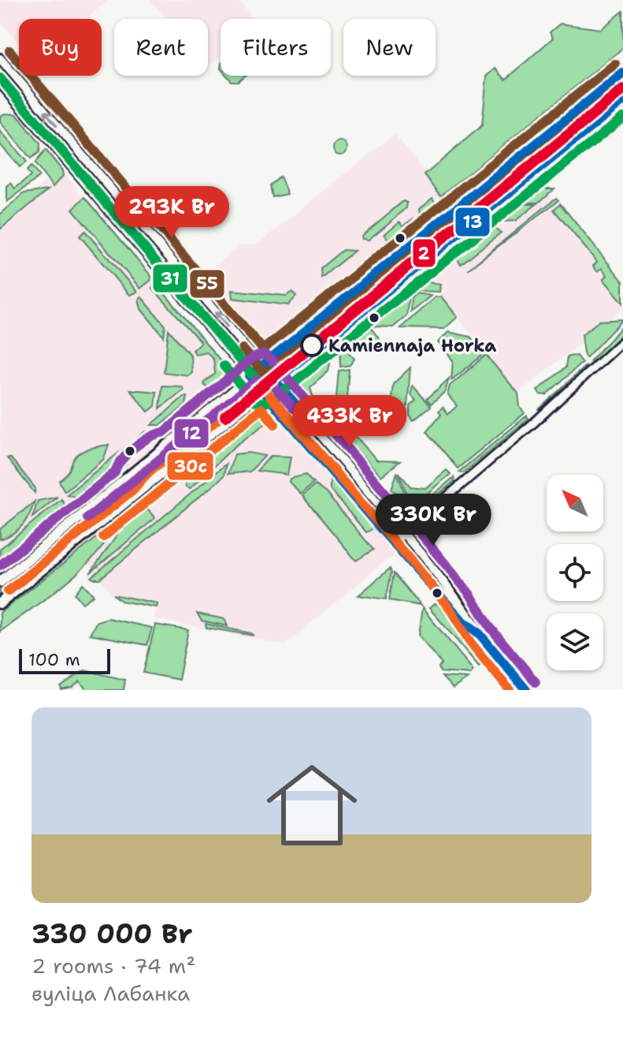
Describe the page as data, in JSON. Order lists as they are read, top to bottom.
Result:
{
  "places": ["Kamiennaja Horka"],
  "lines": [
    "transit line 55",
    "transit line 13",
    "transit line 31",
    "metro line 2",
    "transit line 12",
    "transit line 30с"
  ],
  "scale_bar": "100 m",
  "north": "top left",
  "page": {
    "chip": [
      "Buy",
      "Rent",
      "Filters",
      "New"
    ],
    "price": ["293K Br", "433K Br", "330K Br"],
    "scale": "100 m",
    "list": [
      {
        "name": "330 000 Br",
        "note": "2 rooms · 74 m² · вуліца Лабанка"
      }
    ]
  }
}
